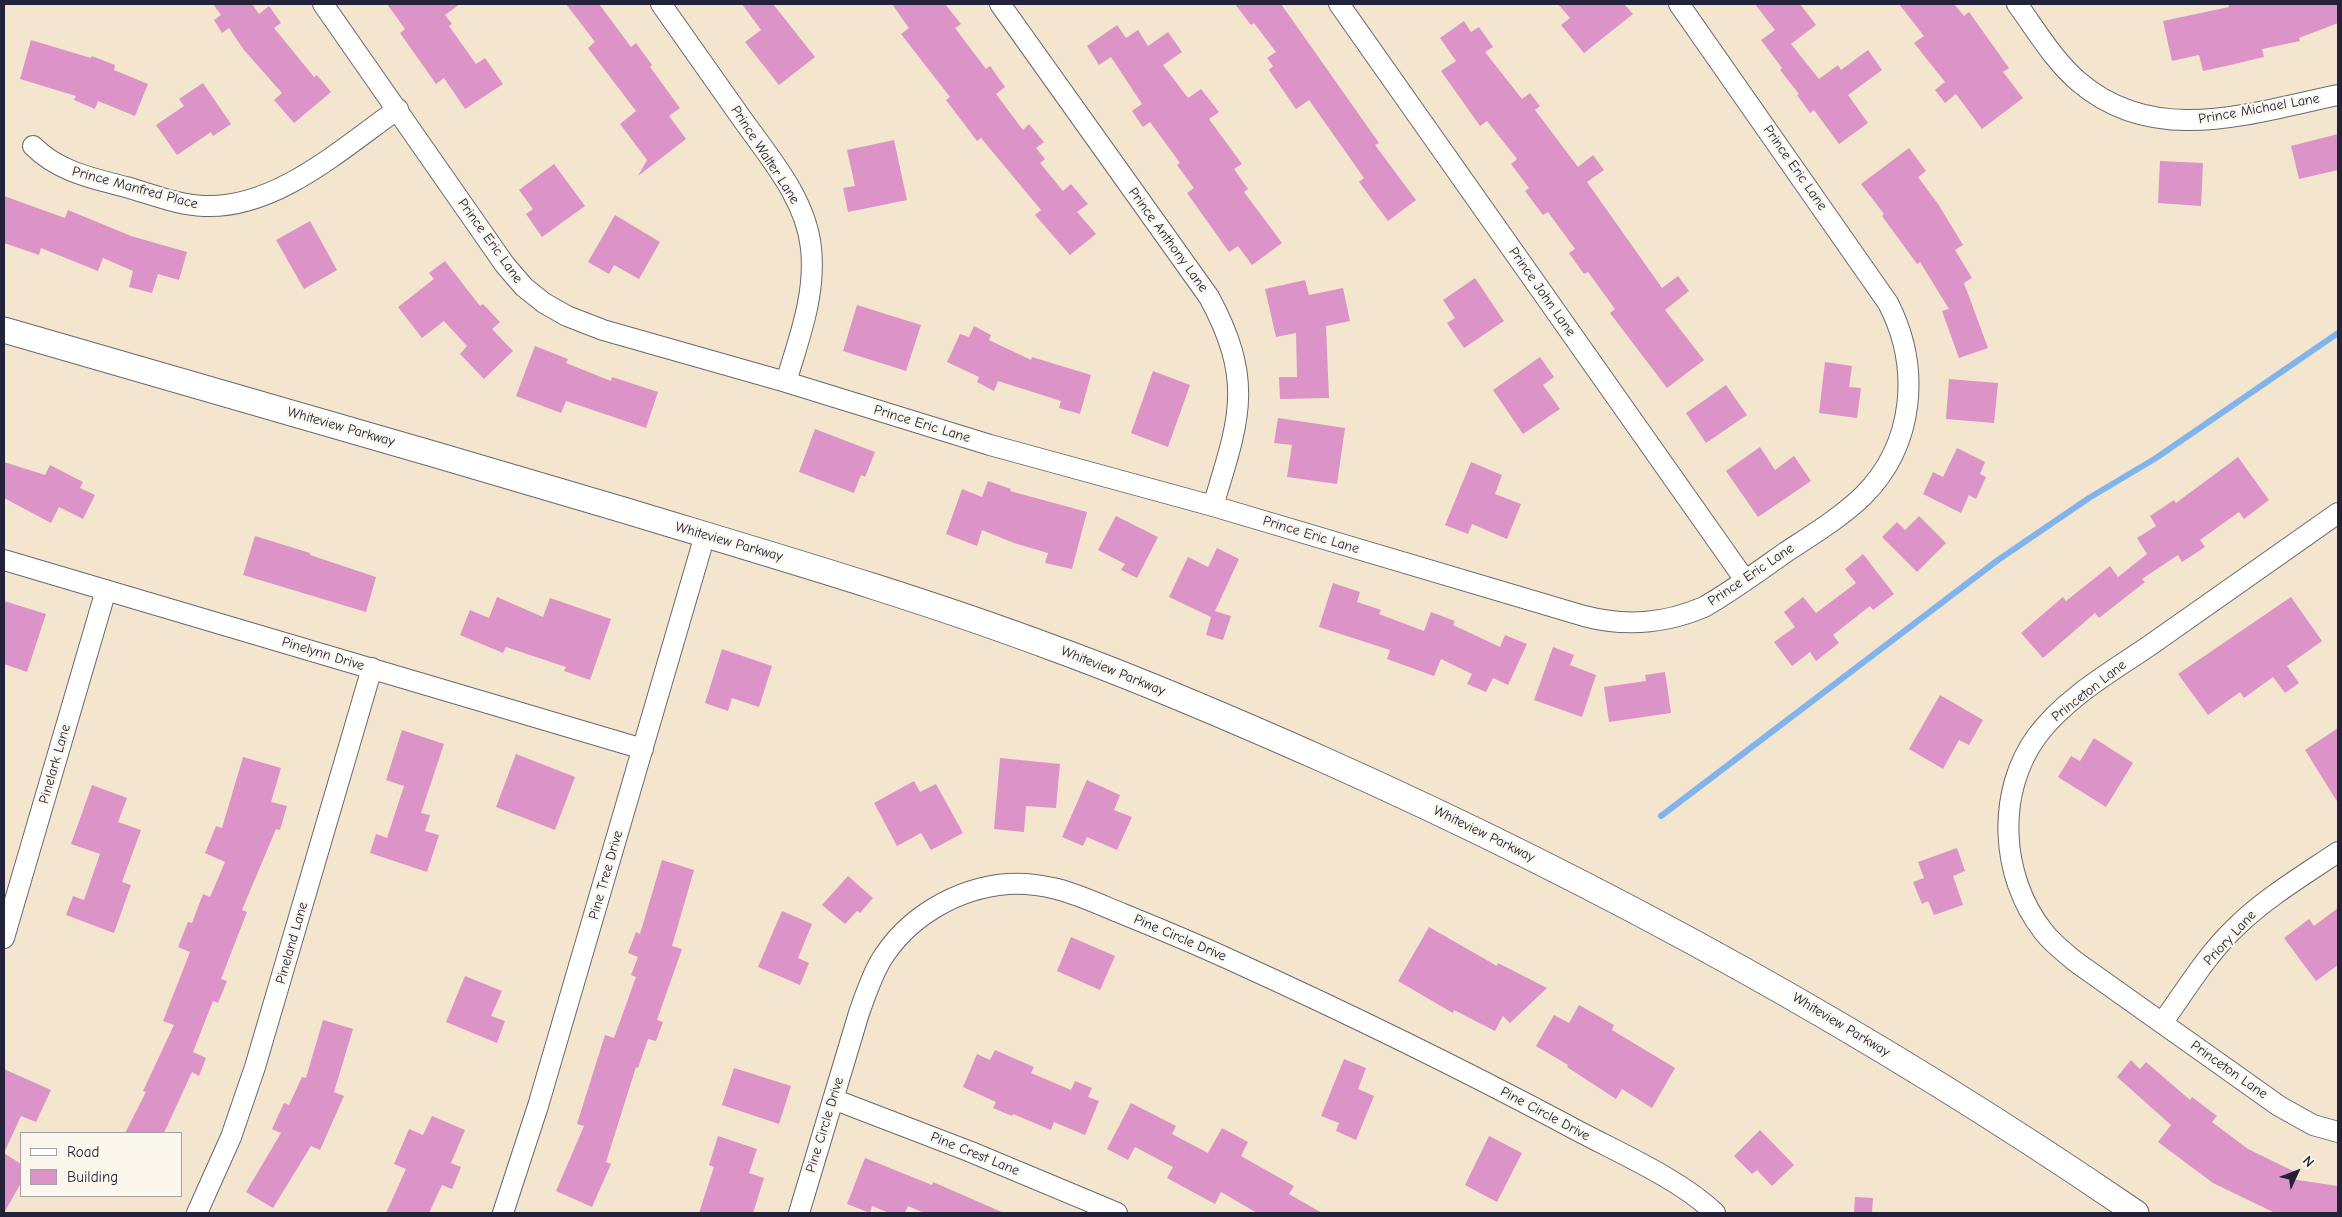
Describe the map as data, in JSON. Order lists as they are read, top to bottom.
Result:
{
  "streets": {
    "street": [
      "Prince Michael Lane",
      "Prince Walter Lane",
      "Prince Eric Lane",
      "Prince Manfred Place",
      "Prince Anthony Lane",
      "Prince John Lane",
      "Whiteview Parkway",
      "Pinelynn Drive",
      "Princeton Lane",
      "Pinelark Lane",
      "Pine Tree Drive",
      "Pine Circle Drive",
      "Priory Lane",
      "Pineland Lane",
      "Pine Crest Lane"
    ]
  },
  "crossings": [
    ["Prince Walter Lane", "Prince Eric Lane"],
    ["Prince Eric Lane", "Prince Manfred Place"],
    ["Prince Eric Lane", "Prince Anthony Lane"],
    ["Prince Eric Lane", "Prince John Lane"],
    ["Whiteview Parkway", "Pine Tree Drive"],
    ["Pinelynn Drive", "Pinelark Lane"],
    ["Pinelynn Drive", "Pine Tree Drive"],
    ["Pinelynn Drive", "Pineland Lane"],
    ["Princeton Lane", "Priory Lane"],
    ["Pine Circle Drive", "Pine Crest Lane"]
  ],
  "legend": ["Road", "Building"],
  "north": "top right"
}
